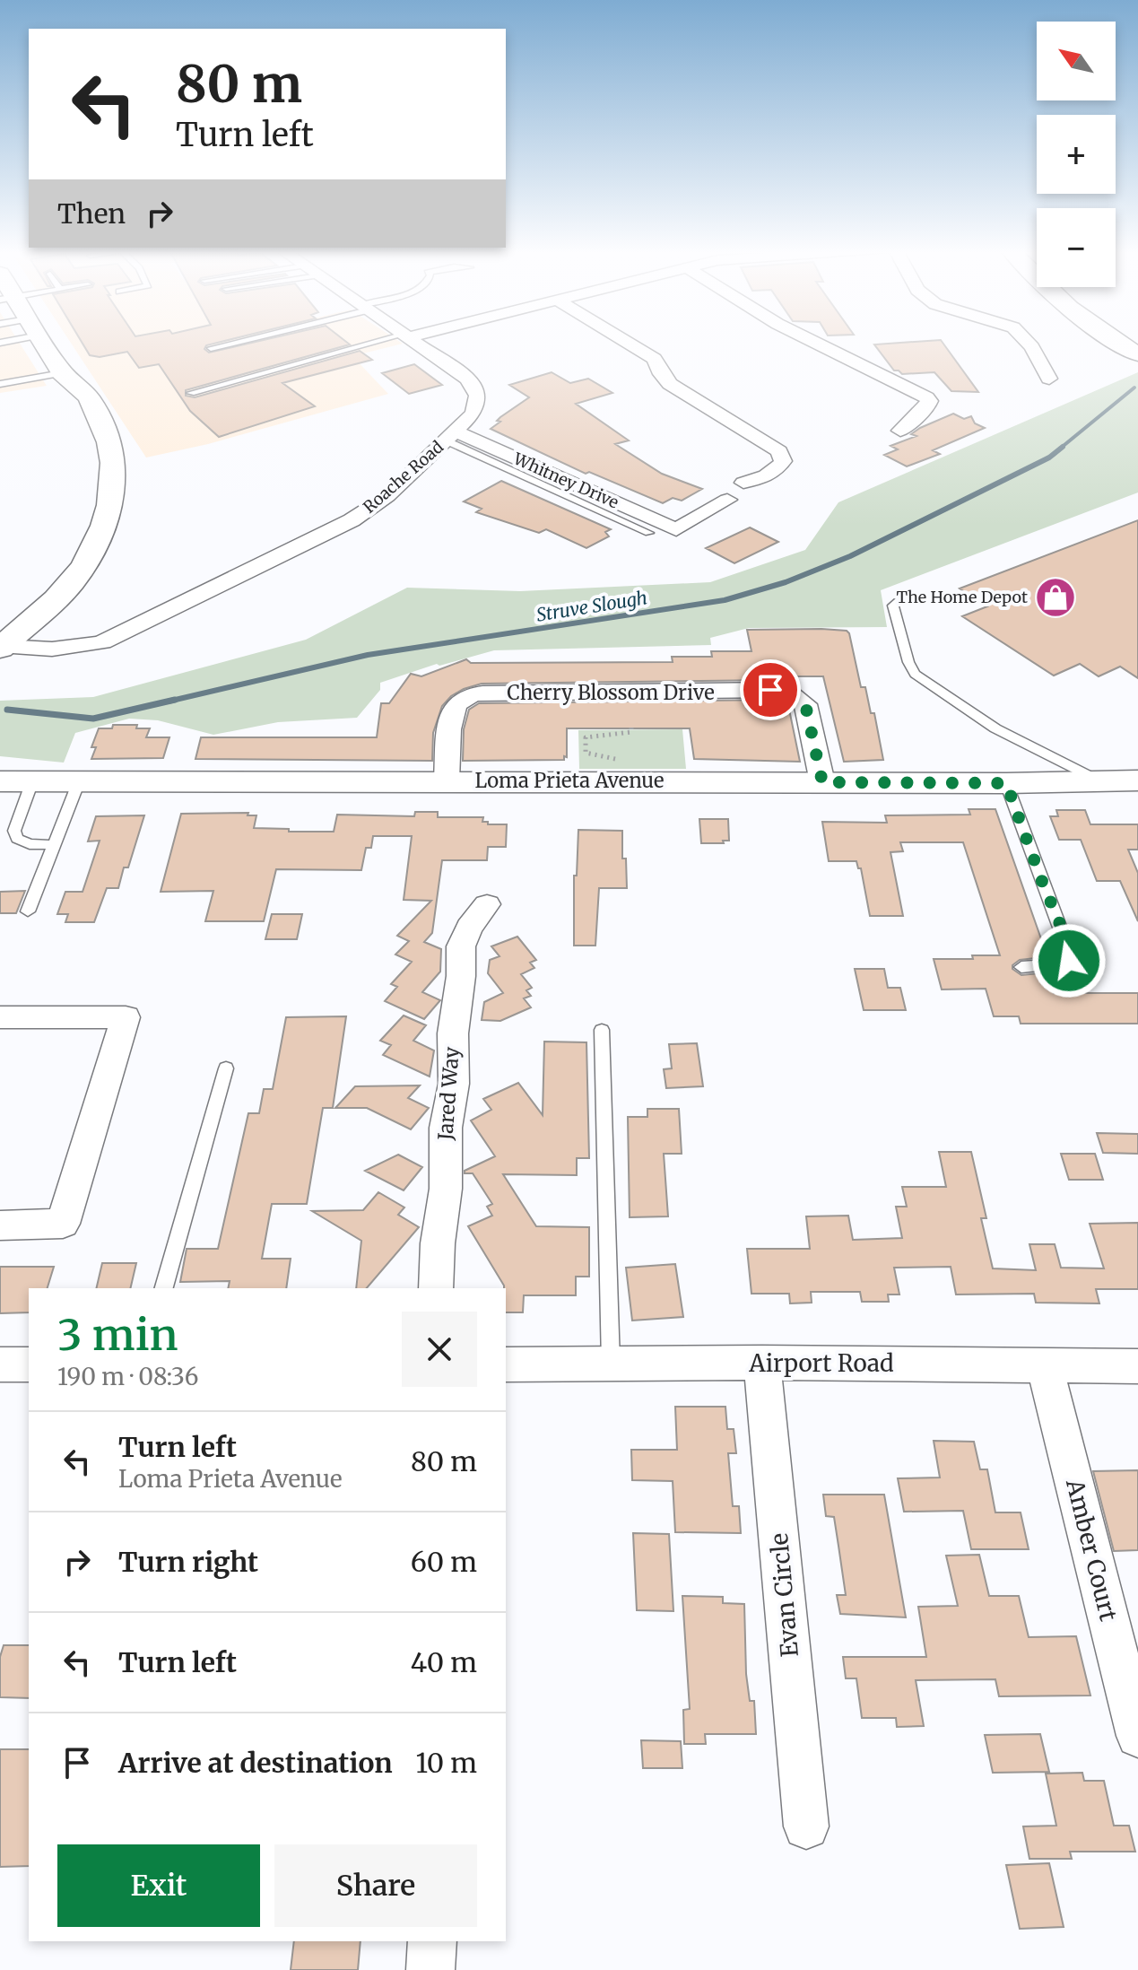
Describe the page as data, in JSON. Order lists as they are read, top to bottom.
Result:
{
  "streets": {
    "street": [
      "Roache Road",
      "Whitney Drive",
      "Cherry Blossom Drive",
      "Loma Prieta Avenue",
      "Jared Way",
      "Airport Road",
      "Amber Court",
      "Evan Circle"
    ]
  },
  "crossings": [
    ["Roache Road", "Whitney Drive"],
    ["Cherry Blossom Drive", "Loma Prieta Avenue"],
    ["Airport Road", "Amber Court"],
    ["Airport Road", "Evan Circle"]
  ],
  "water": ["Struve Slough"],
  "places": {
    "shop": ["The Home Depot"]
  },
  "north": "top left",
  "page": {
    "map_buttons": ["+", "−"],
    "turn": ["80 m", "Turn left"],
    "then": "Then",
    "heading": ["3 min", "190 m · 08:36"],
    "list": [
      {
        "name": "Turn left",
        "note": "Loma Prieta Avenue",
        "value": "80 m"
      },
      {
        "name": "Turn right",
        "value": "60 m"
      },
      {
        "name": "Turn left",
        "value": "40 m"
      },
      {
        "name": "Arrive at destination",
        "value": "10 m"
      }
    ],
    "buttons": ["Exit", "Share"]
  }
}
